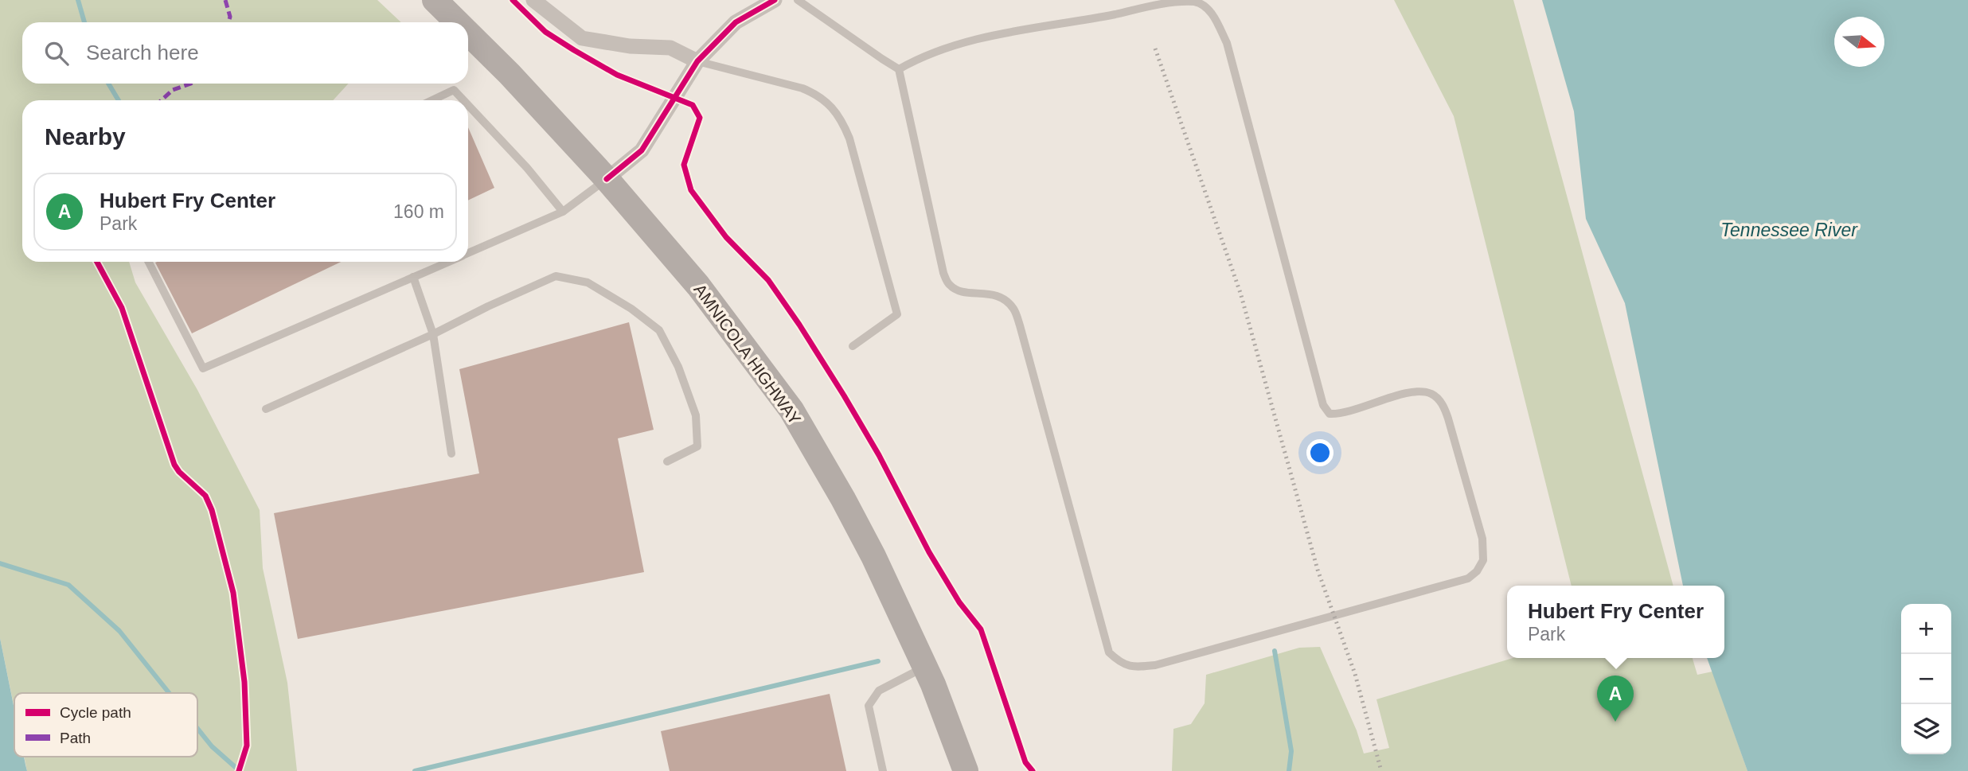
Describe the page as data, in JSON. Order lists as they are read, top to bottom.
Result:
{
  "streets": {
    "main road": ["AMNICOLA HIGHWAY"]
  },
  "water": ["Tennessee River"],
  "legend": ["Cycle path", "Path"],
  "north": "right",
  "page": {
    "search": "Search here",
    "heading": "Nearby",
    "list": [
      {
        "mark": "A",
        "name": "Hubert Fry Center",
        "note": "Park",
        "value": "160 m"
      }
    ],
    "popup": ["Hubert Fry Center", "Park"],
    "map_buttons": ["+", "−"],
    "pins": "A"
  }
}
